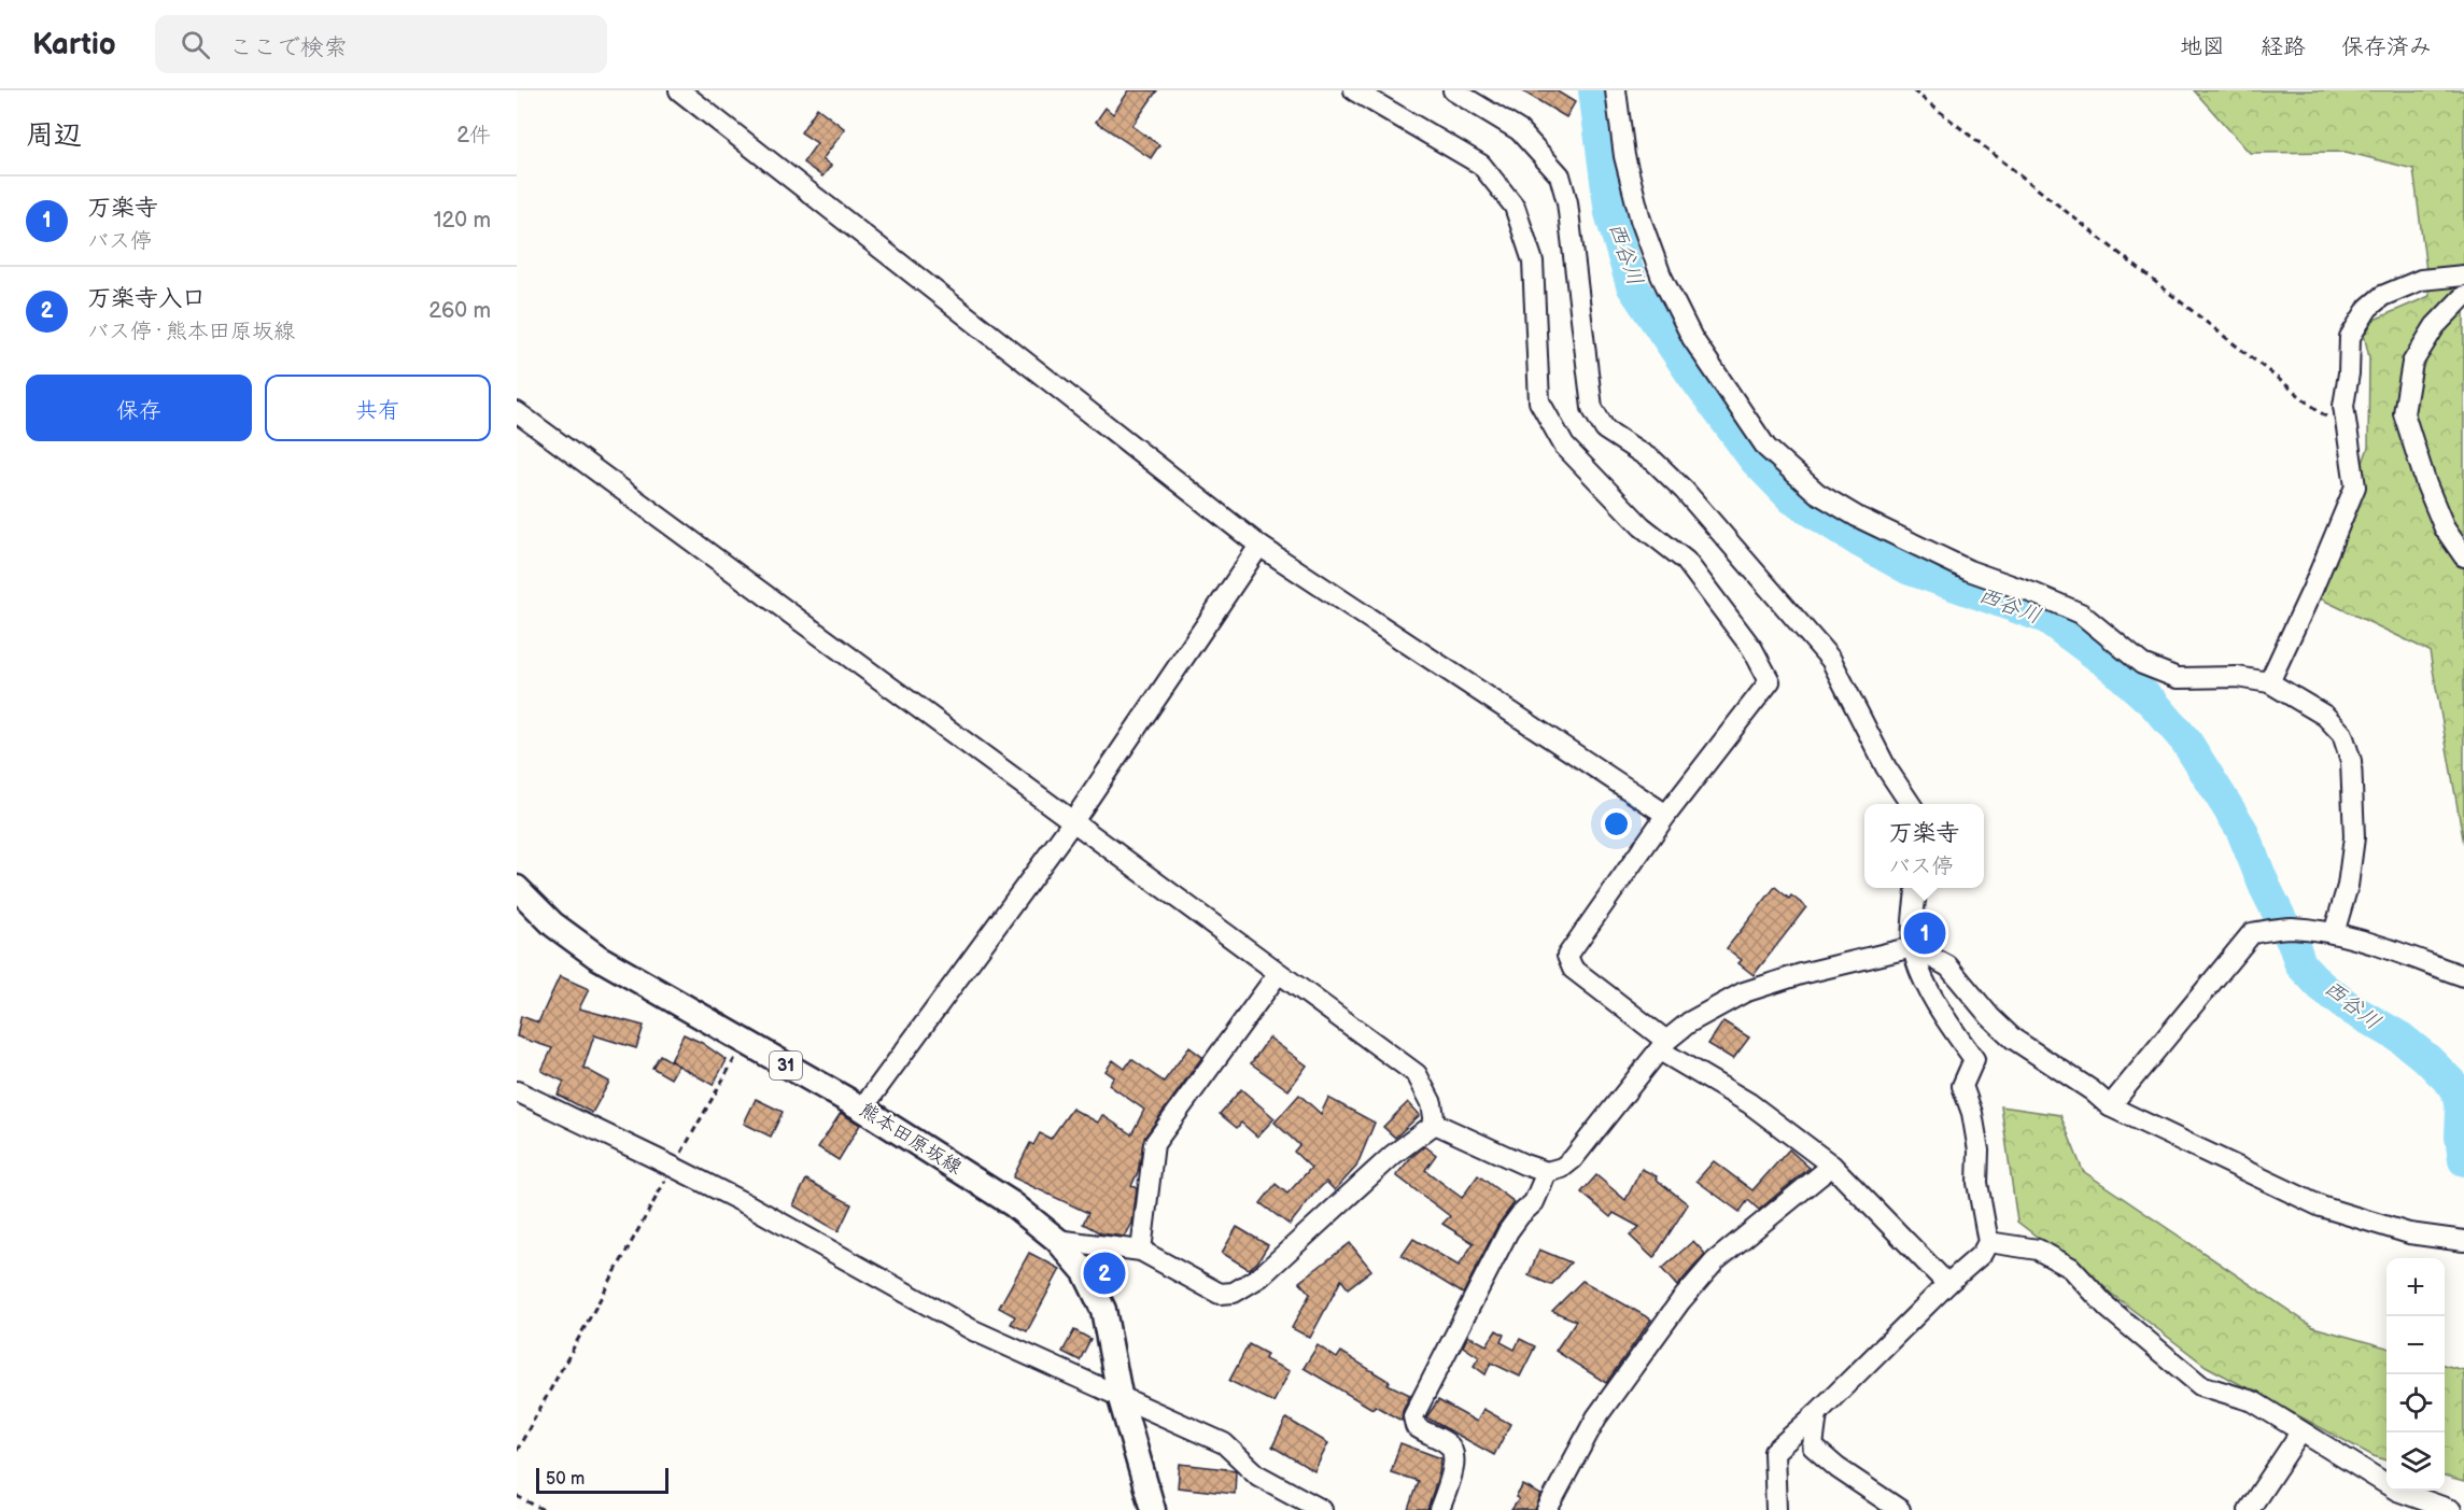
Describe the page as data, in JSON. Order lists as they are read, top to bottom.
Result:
{
  "streets": {
    "main road": ["31", "熊本田原坂線"]
  },
  "water": ["西谷川"],
  "scale_bar": "50 m",
  "page": {
    "header": "Kartio",
    "search": "ここで検索",
    "nav": ["地図", "経路", "保存済み"],
    "heading": ["周辺", "2件"],
    "list": [
      {
        "mark": "1",
        "name": "万楽寺",
        "note": "バス停",
        "value": "120 m"
      },
      {
        "mark": "2",
        "name": "万楽寺入口",
        "note": "バス停 · 熊本田原坂線",
        "value": "260 m"
      }
    ],
    "buttons": ["保存", "共有"],
    "popup": ["万楽寺", "バス停"],
    "pins": ["1", "2"],
    "map_buttons": ["+", "−"],
    "scale": "50 m"
  }
}
